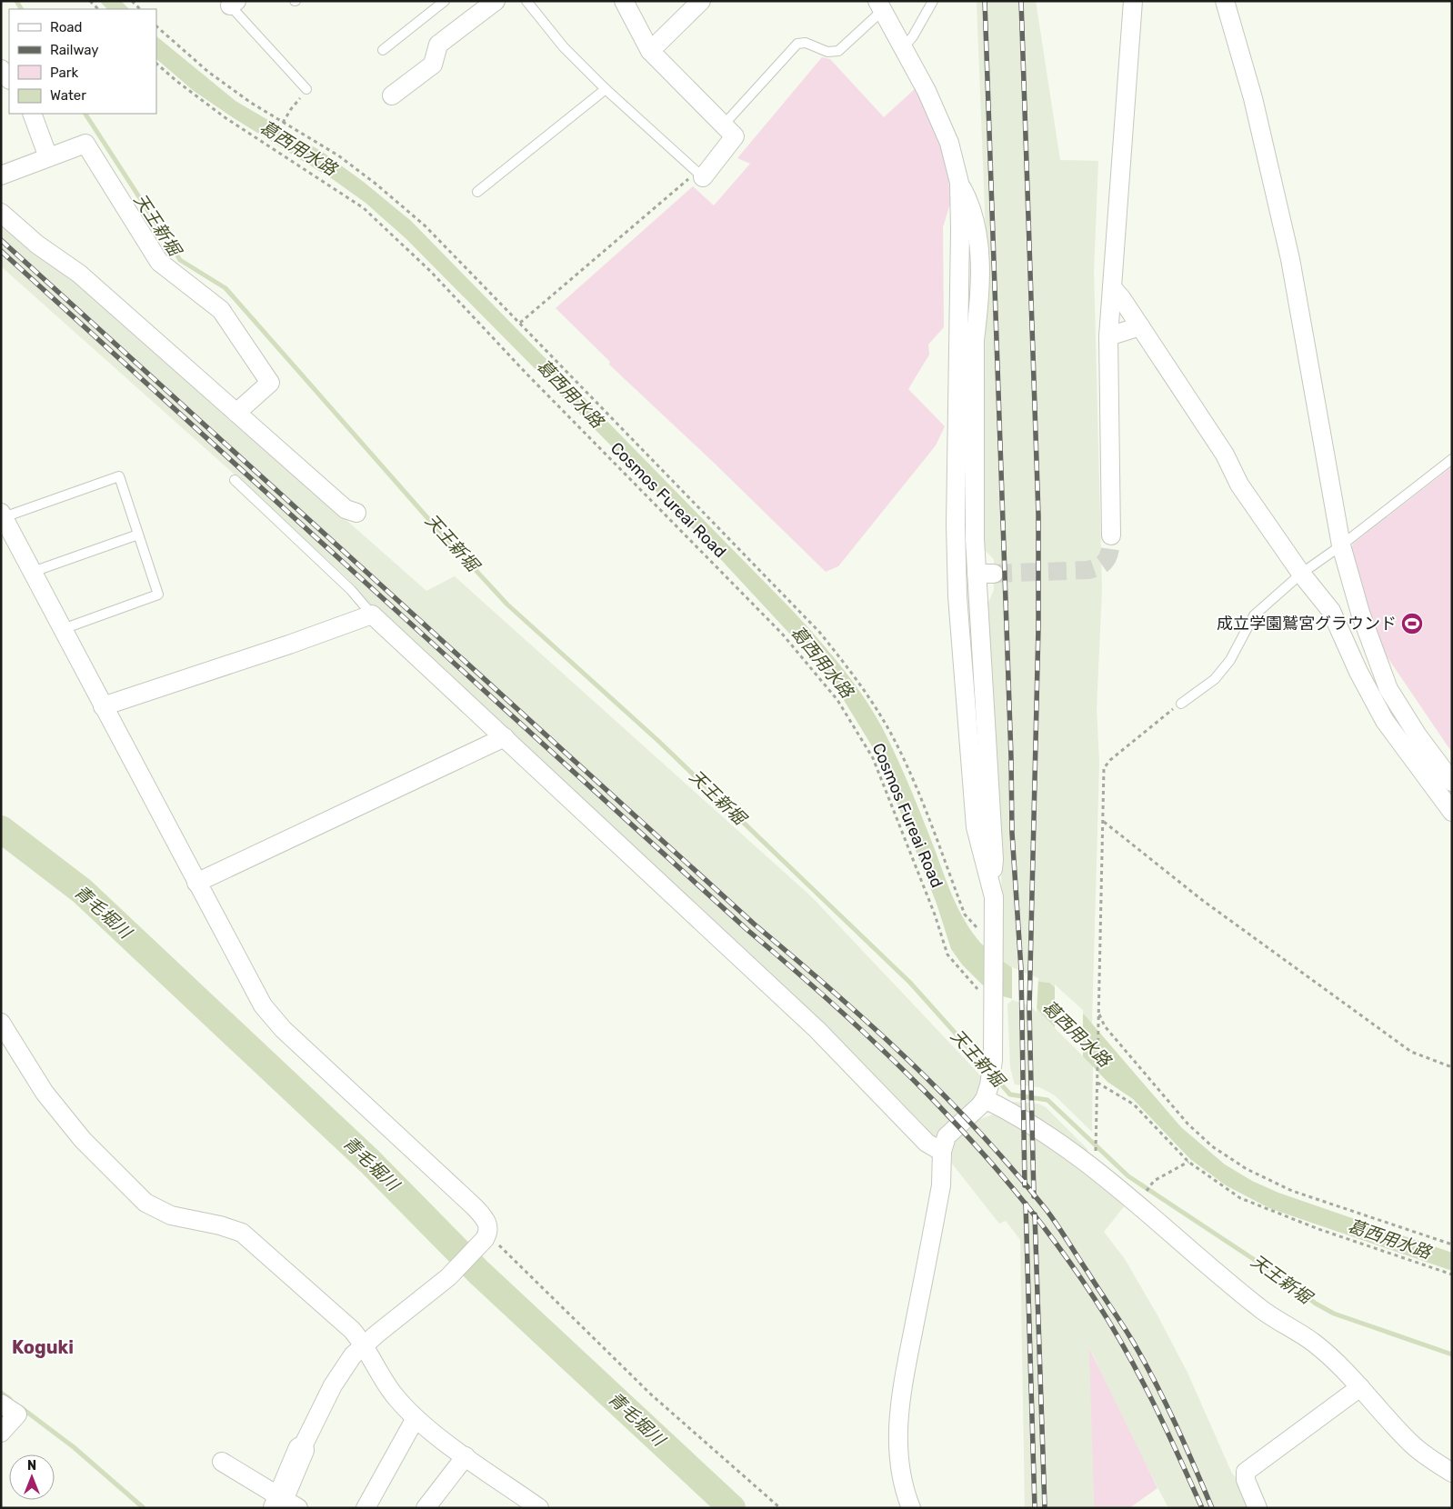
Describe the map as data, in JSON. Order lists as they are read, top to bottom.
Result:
{
  "streets": {
    "path": ["Cosmos Fureai Road"]
  },
  "districts": ["Koguki"],
  "water": ["葛西用水路", "天王新堀", "青毛堀川"],
  "places": {
    "sports": ["成立学園鷲宮グラウンド"]
  },
  "legend": [
    "Road",
    "Railway",
    "Park",
    "Water"
  ],
  "north": "top"
}
